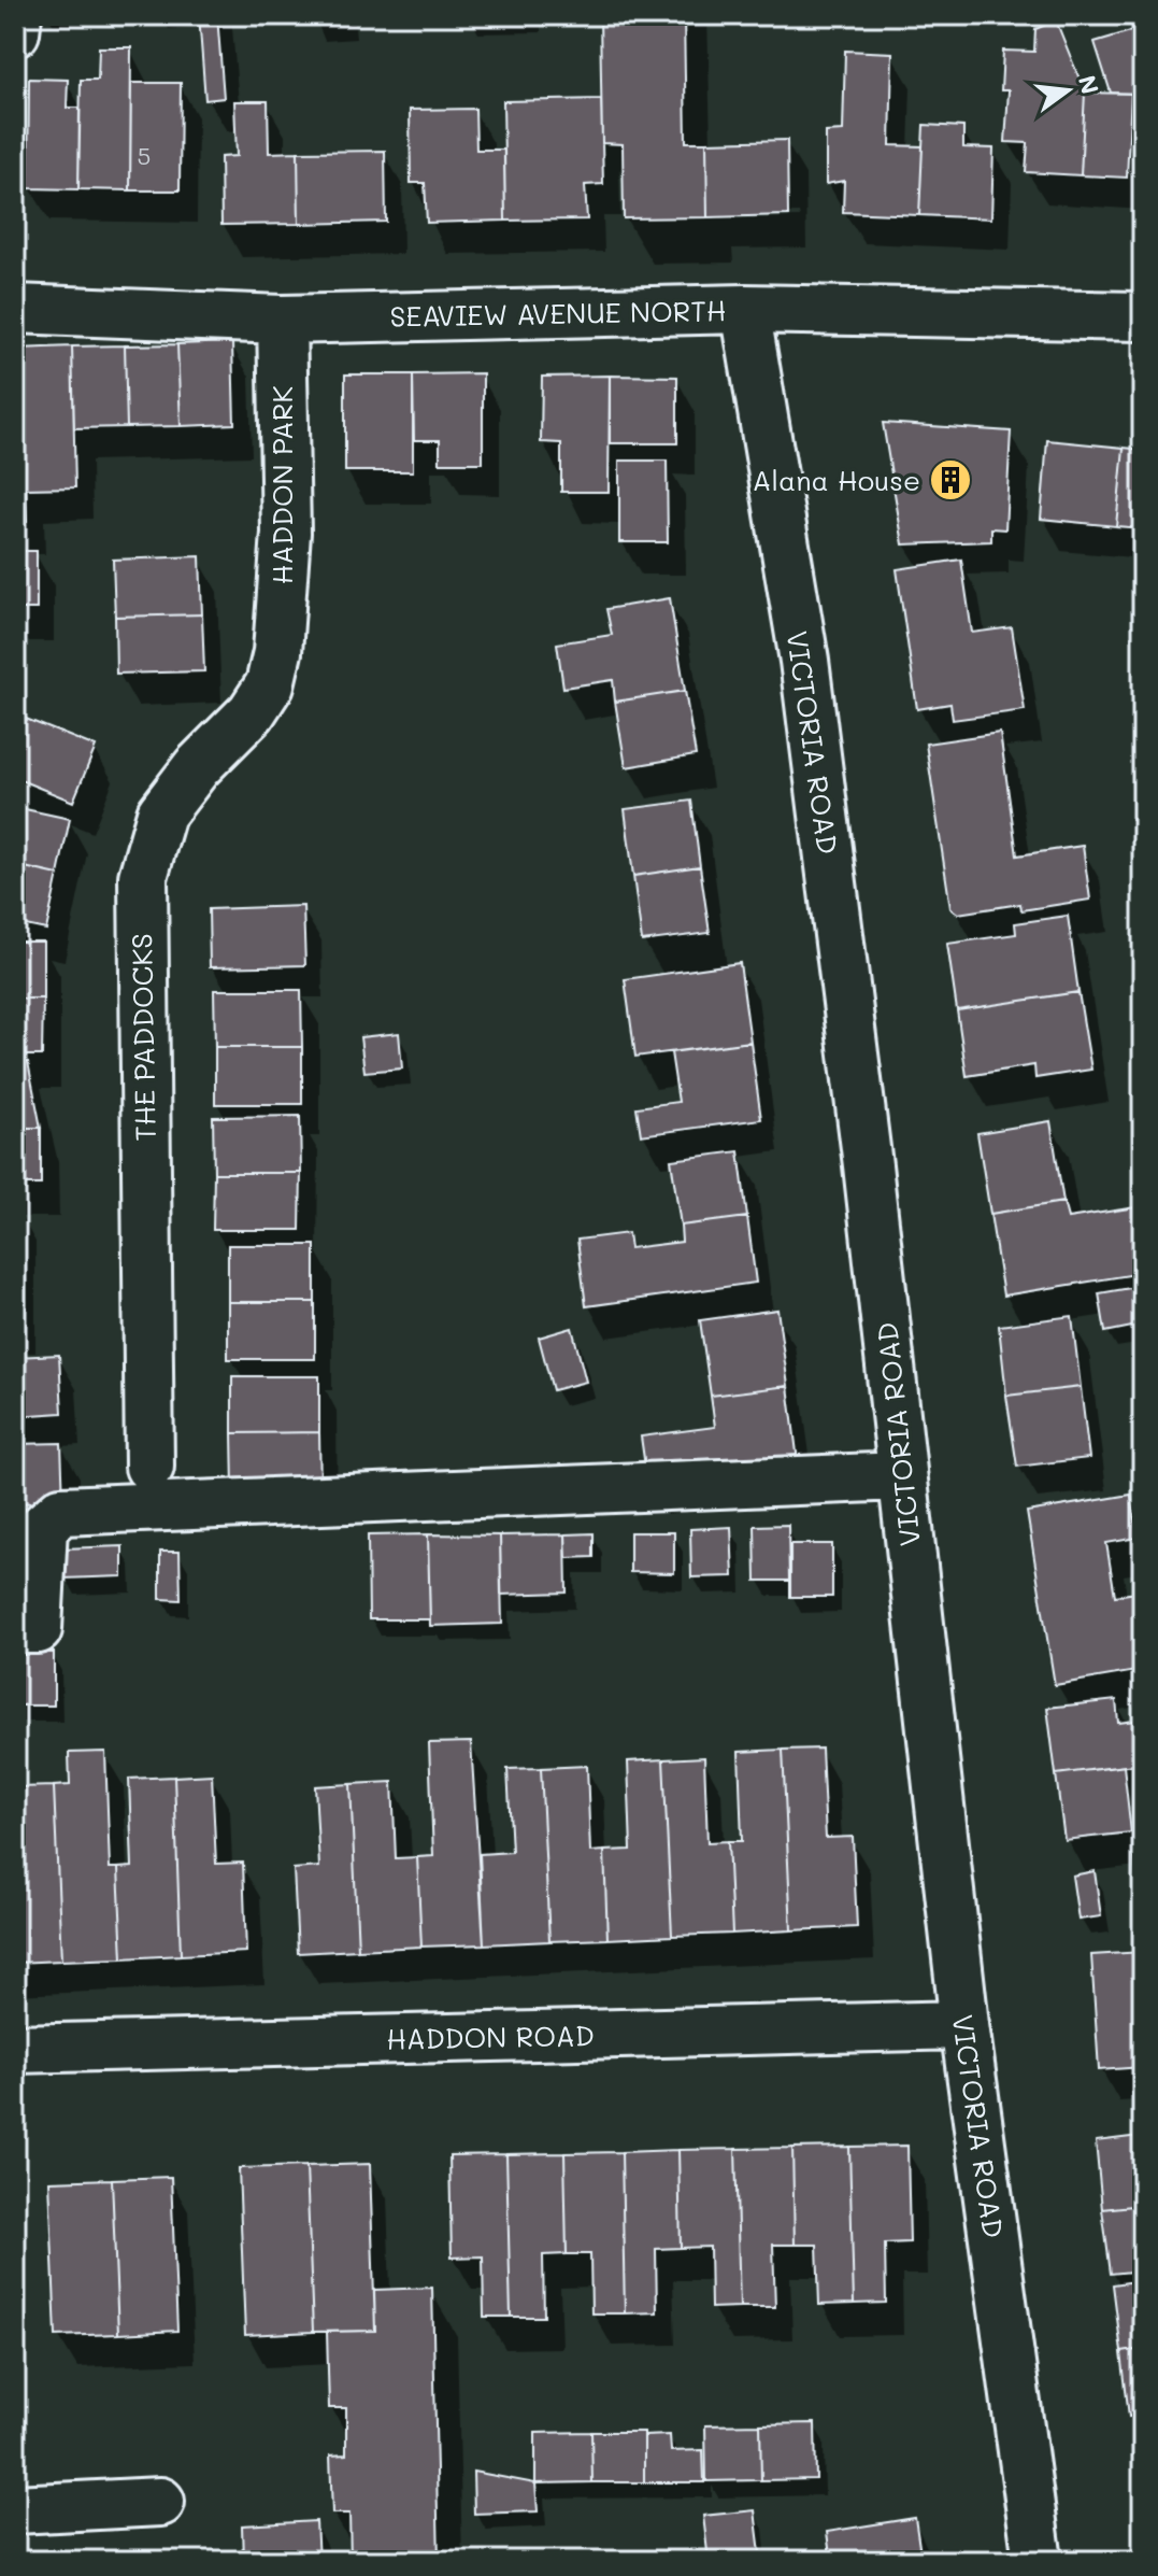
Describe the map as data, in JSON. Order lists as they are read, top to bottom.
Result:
{
  "streets": {
    "street": [
      "SEAVIEW AVENUE NORTH",
      "HADDON PARK",
      "VICTORIA ROAD",
      "THE PADDOCKS",
      "HADDON ROAD"
    ]
  },
  "crossings": [
    ["SEAVIEW AVENUE NORTH", "HADDON PARK"],
    ["SEAVIEW AVENUE NORTH", "VICTORIA ROAD"],
    ["HADDON PARK", "THE PADDOCKS"],
    ["VICTORIA ROAD", "HADDON ROAD"]
  ],
  "places": {
    "building": ["Alana House"]
  },
  "house_numbers": ["5"],
  "north": "right"
}
